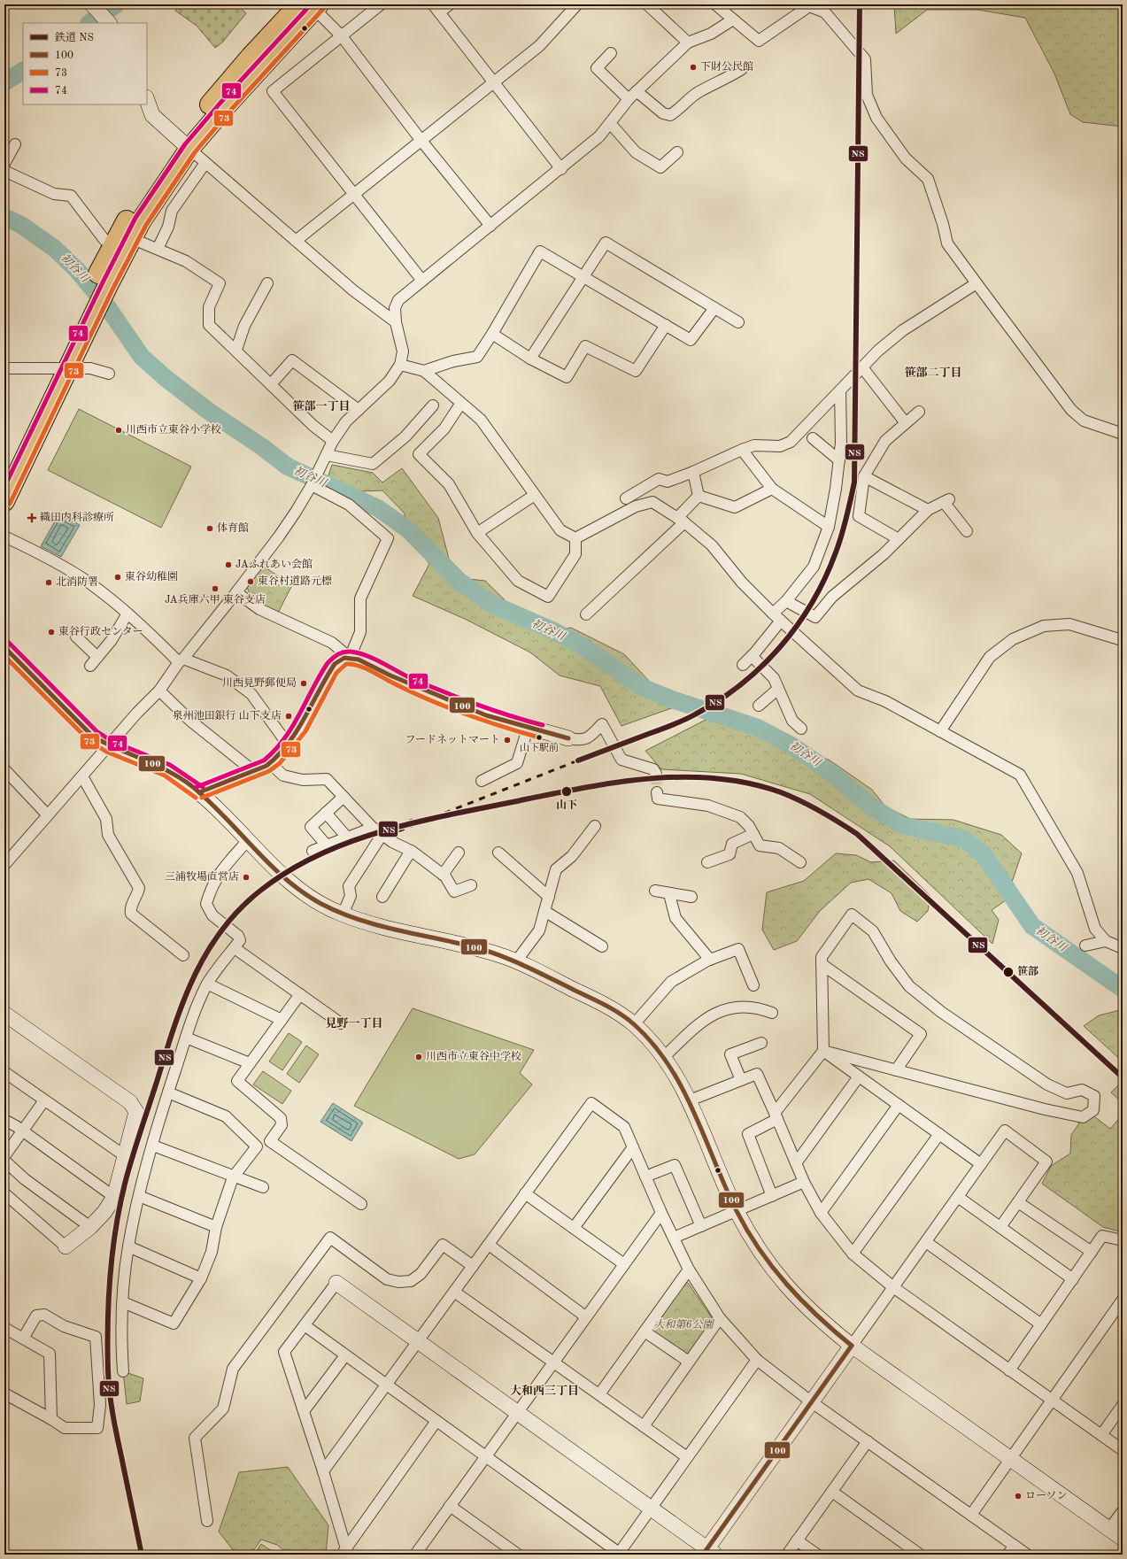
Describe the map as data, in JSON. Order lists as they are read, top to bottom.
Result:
{
  "districts": [
    "笹部二丁目",
    "笹部一丁目",
    "見野一丁目",
    "大和西三丁目"
  ],
  "water": ["初谷川"],
  "parks": ["大和第6公園"],
  "places": {
    "other": [
      "下財公民館",
      "川西市立東谷小学校",
      "体育館",
      "JAふれあい会館",
      "東谷幼稚園",
      "東谷村道路元標",
      "北消防署",
      "JA兵庫六甲 東谷支店",
      "東谷行政センター",
      "川西見野郵便局",
      "泉州池田銀行 山下支店",
      "山下駅前",
      "フードネットマート",
      "山下",
      "三浦牧場直営店",
      "笹部",
      "川西市立東谷中学校",
      "ローソン"
    ],
    "health": ["織田内科診療所"]
  },
  "lines": [
    "rail line NS",
    "transit line 74",
    "transit line 73",
    "transit line 100"
  ],
  "legend": [
    "鉄道 NS",
    "100",
    "73",
    "74"
  ]
}
